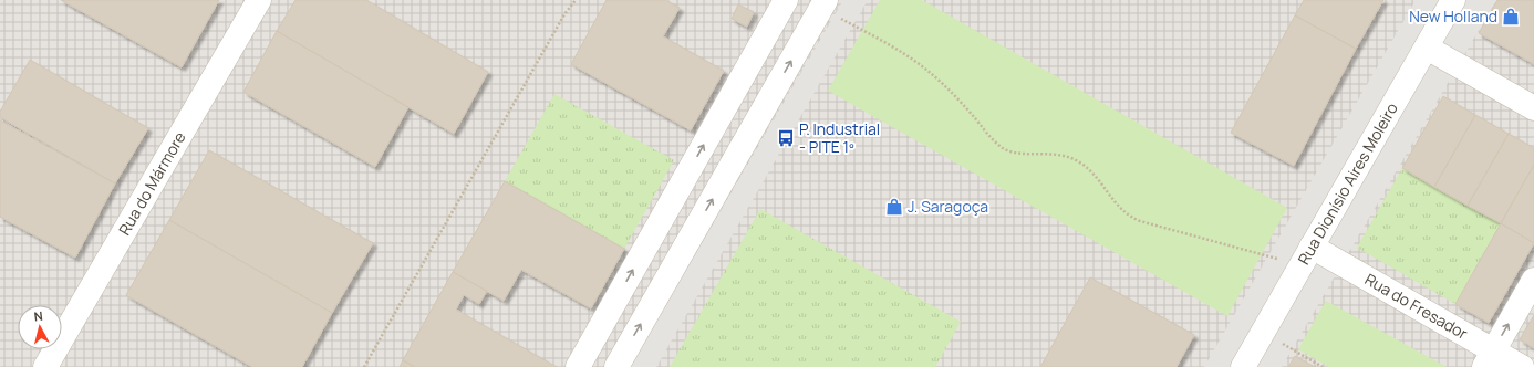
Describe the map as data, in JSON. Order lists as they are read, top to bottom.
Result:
{
  "streets": {
    "street": ["Rua do Mármore", "Rua Dionísio Aires Moleiro", "Rua do Fresador"]
  },
  "crossings": [
    ["Rua Dionísio Aires Moleiro", "Rua do Fresador"]
  ],
  "places": {
    "shop": ["New Holland", "J. Saragoça"],
    "bus stop": ["P. Industrial - PITE 1º"]
  },
  "north": "top"
}
